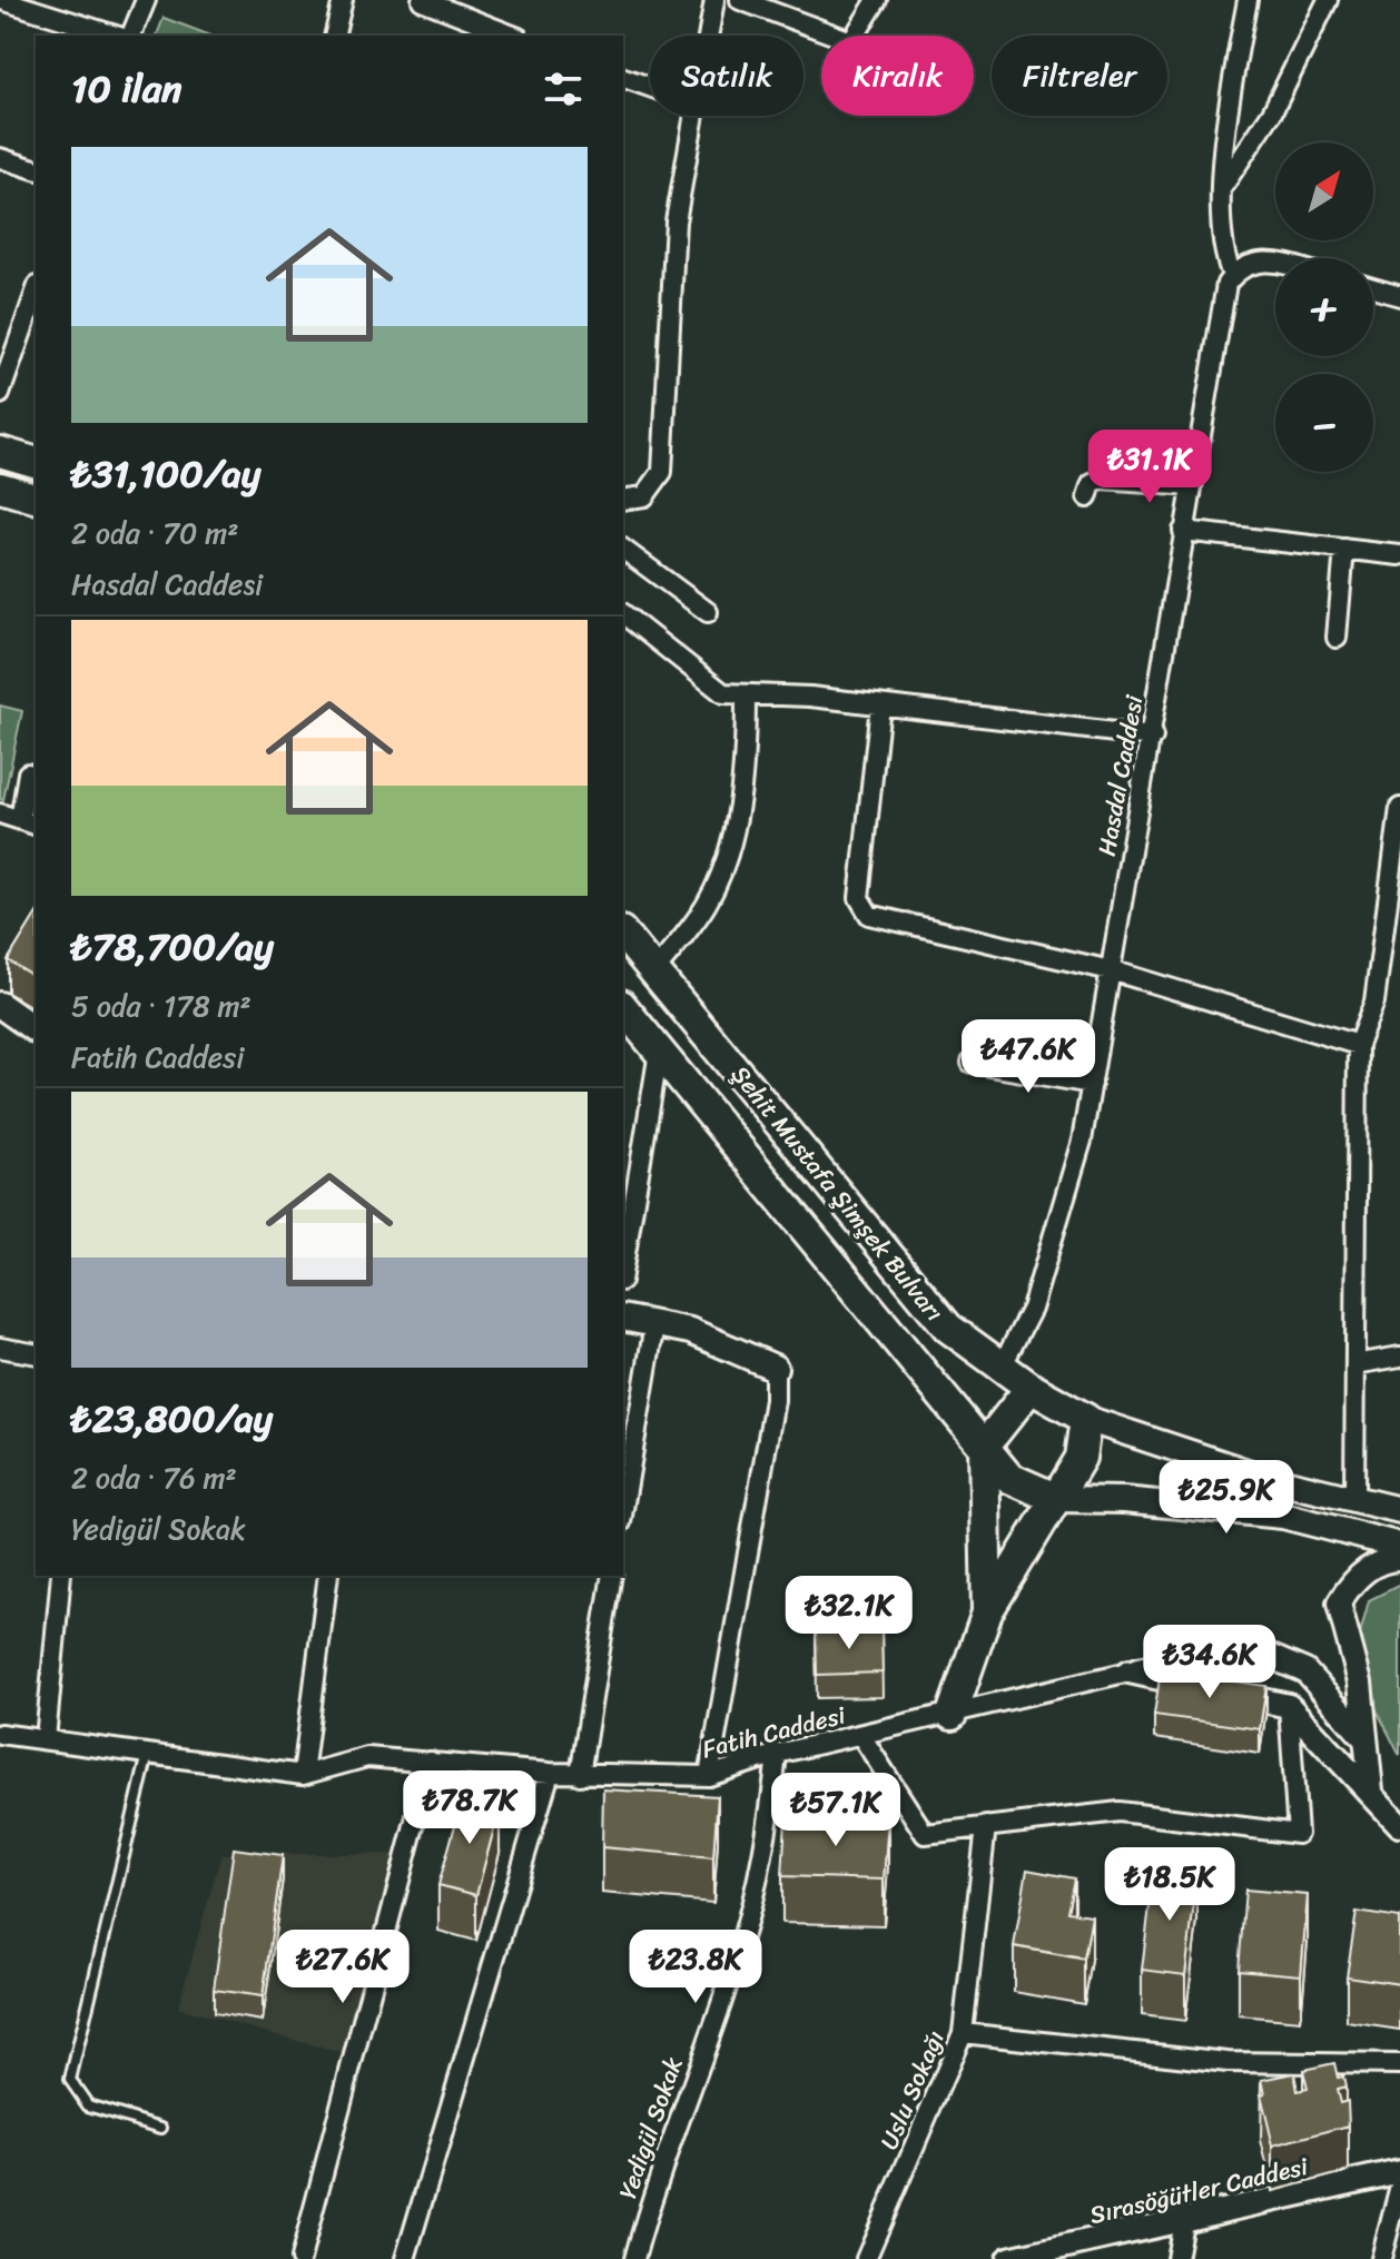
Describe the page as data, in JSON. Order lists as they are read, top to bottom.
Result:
{
  "streets": {
    "main road": ["Şehit Mustafa Şimşek Bulvarı"],
    "street": [
      "Hasdal Caddesi",
      "Fatih Caddesi",
      "Uslu Sokağı",
      "Yedigül Sokak",
      "Sırasöğütler Caddesi"
    ]
  },
  "crossings": [
    ["Hasdal Caddesi", "Şehit Mustafa Şimşek Bulvarı"],
    ["Fatih Caddesi", "Yedigül Sokak"]
  ],
  "north": "top right",
  "page": {
    "chip": ["Satılık", "Kiralık", "Filtreler"],
    "heading": "10 ilan",
    "map_buttons": ["+", "−"],
    "list": [
      {
        "name": "₺31,100/ay",
        "note": "2 oda · 70 m² · Hasdal Caddesi"
      },
      {
        "name": "₺78,700/ay",
        "note": "5 oda · 178 m² · Fatih Caddesi"
      },
      {
        "name": "₺23,800/ay",
        "note": "2 oda · 76 m² · Yedigül Sokak"
      }
    ],
    "price": [
      "₺31.1K",
      "₺47.6K",
      "₺25.9K",
      "₺32.1K",
      "₺34.6K",
      "₺78.7K",
      "₺57.1K",
      "₺18.5K",
      "₺27.6K",
      "₺23.8K"
    ]
  }
}
